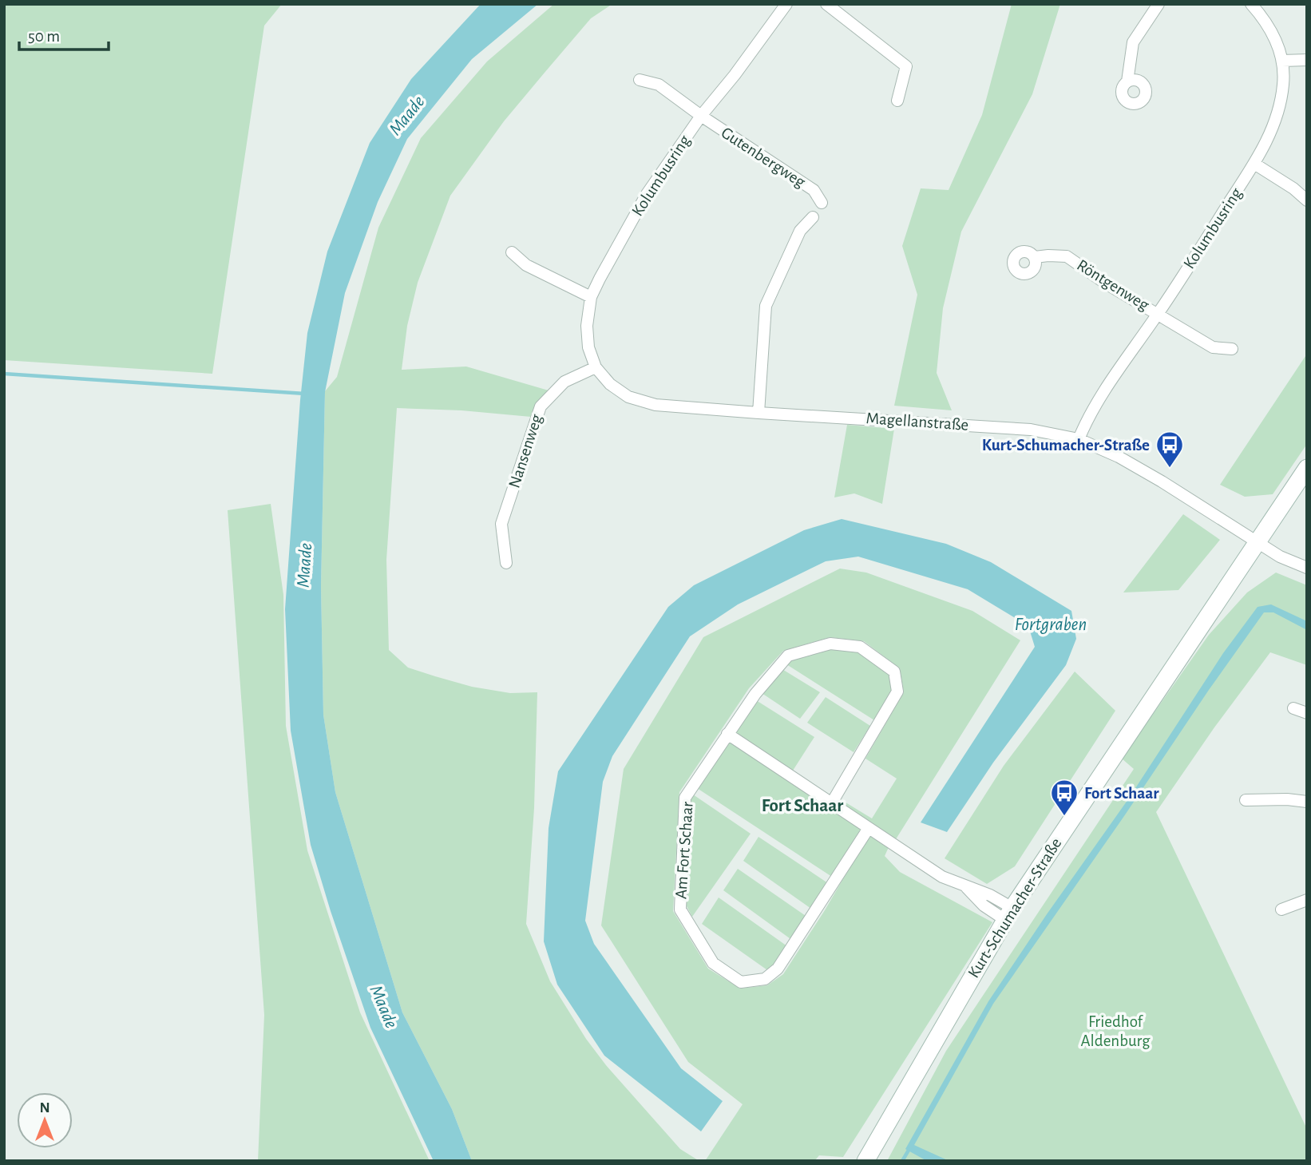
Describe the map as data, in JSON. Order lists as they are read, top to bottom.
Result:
{
  "streets": {
    "main road": ["Kurt-Schumacher-Straße"],
    "street": [
      "Gutenbergweg",
      "Kolumbusring",
      "Röntgenweg",
      "Magellanstraße",
      "Nansenweg",
      "Am Fort Schaar"
    ]
  },
  "crossings": [
    ["Gutenbergweg", "Kolumbusring"],
    ["Kolumbusring", "Röntgenweg"],
    ["Kolumbusring", "Magellanstraße"],
    ["Kolumbusring", "Nansenweg"],
    ["Magellanstraße", "Nansenweg"],
    ["Magellanstraße", "Kurt-Schumacher-Straße"]
  ],
  "districts": ["Fort Schaar"],
  "water": ["Maade", "Fortgraben"],
  "parks": ["Friedhof Aldenburg"],
  "places": {
    "bus stop": ["Kurt-Schumacher-Straße", "Fort Schaar"]
  },
  "scale_bar": "50 m",
  "north": "top"
}
